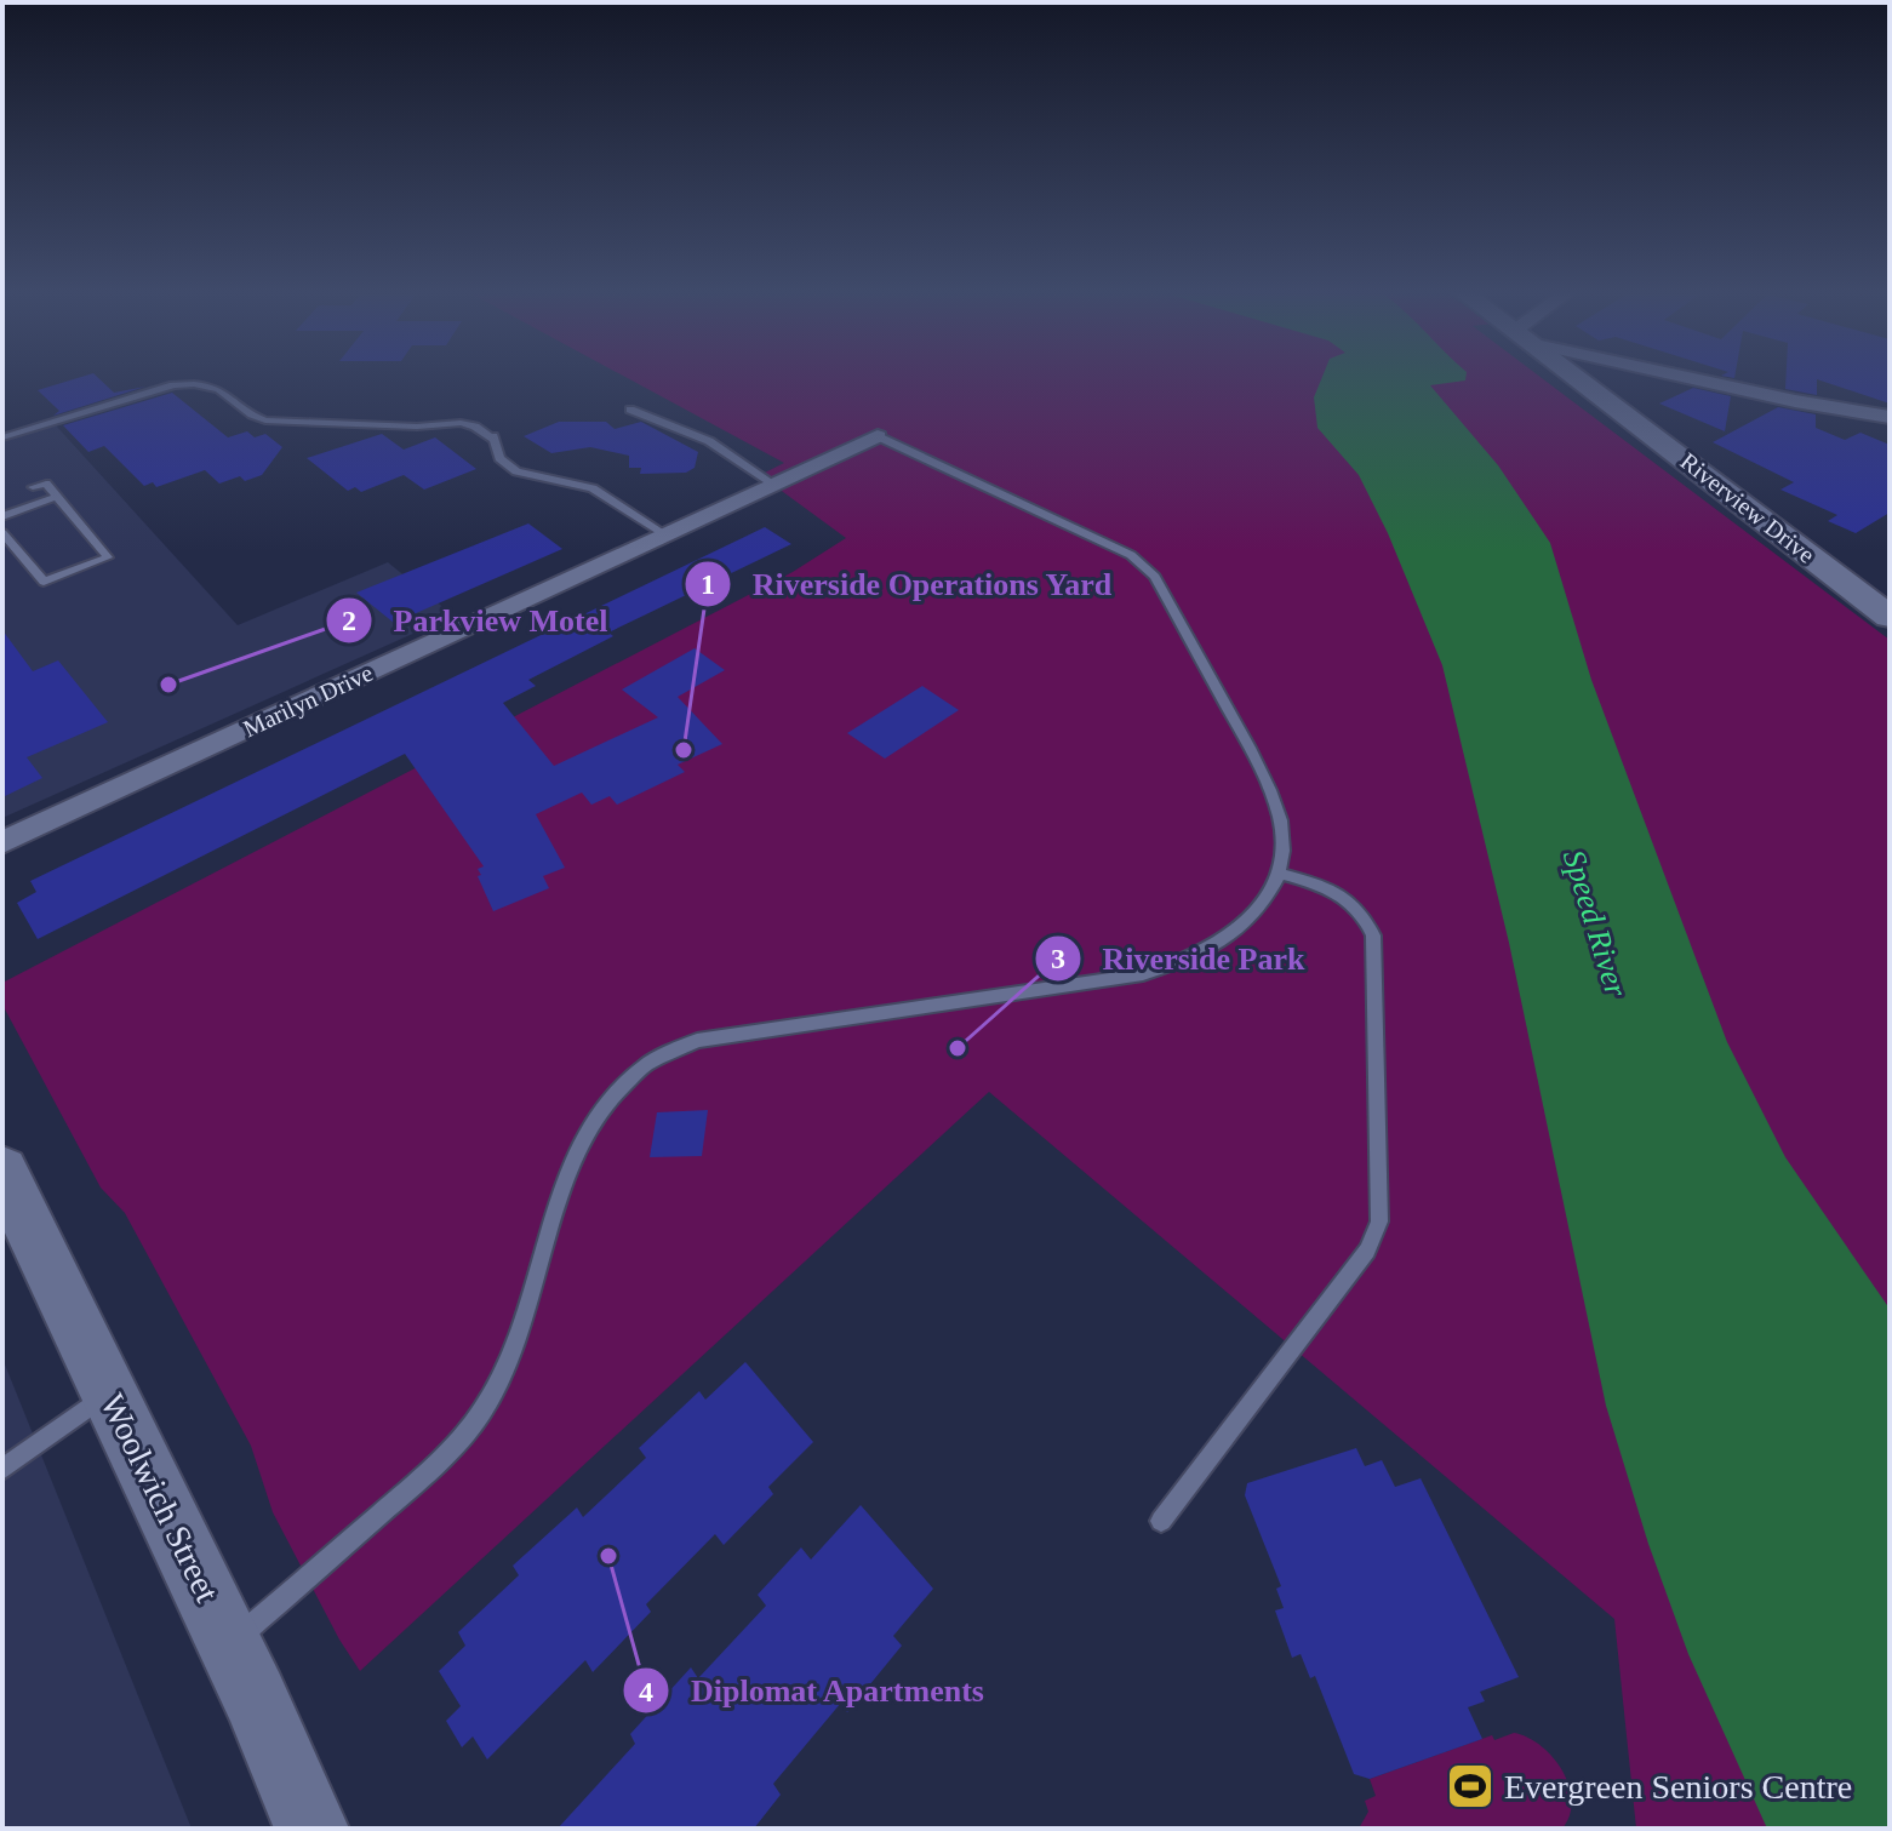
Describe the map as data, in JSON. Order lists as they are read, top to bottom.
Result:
{
  "streets": {
    "street": ["Riverview Drive", "Marilyn Drive", "Woolwich Street"]
  },
  "water": ["Speed River"],
  "places": {
    "other": [
      "Parkview Motel",
      "Riverside Operations Yard",
      "Riverside Park",
      "Diplomat Apartments"
    ],
    "sports": ["Evergreen Seniors Centre"]
  }
}
